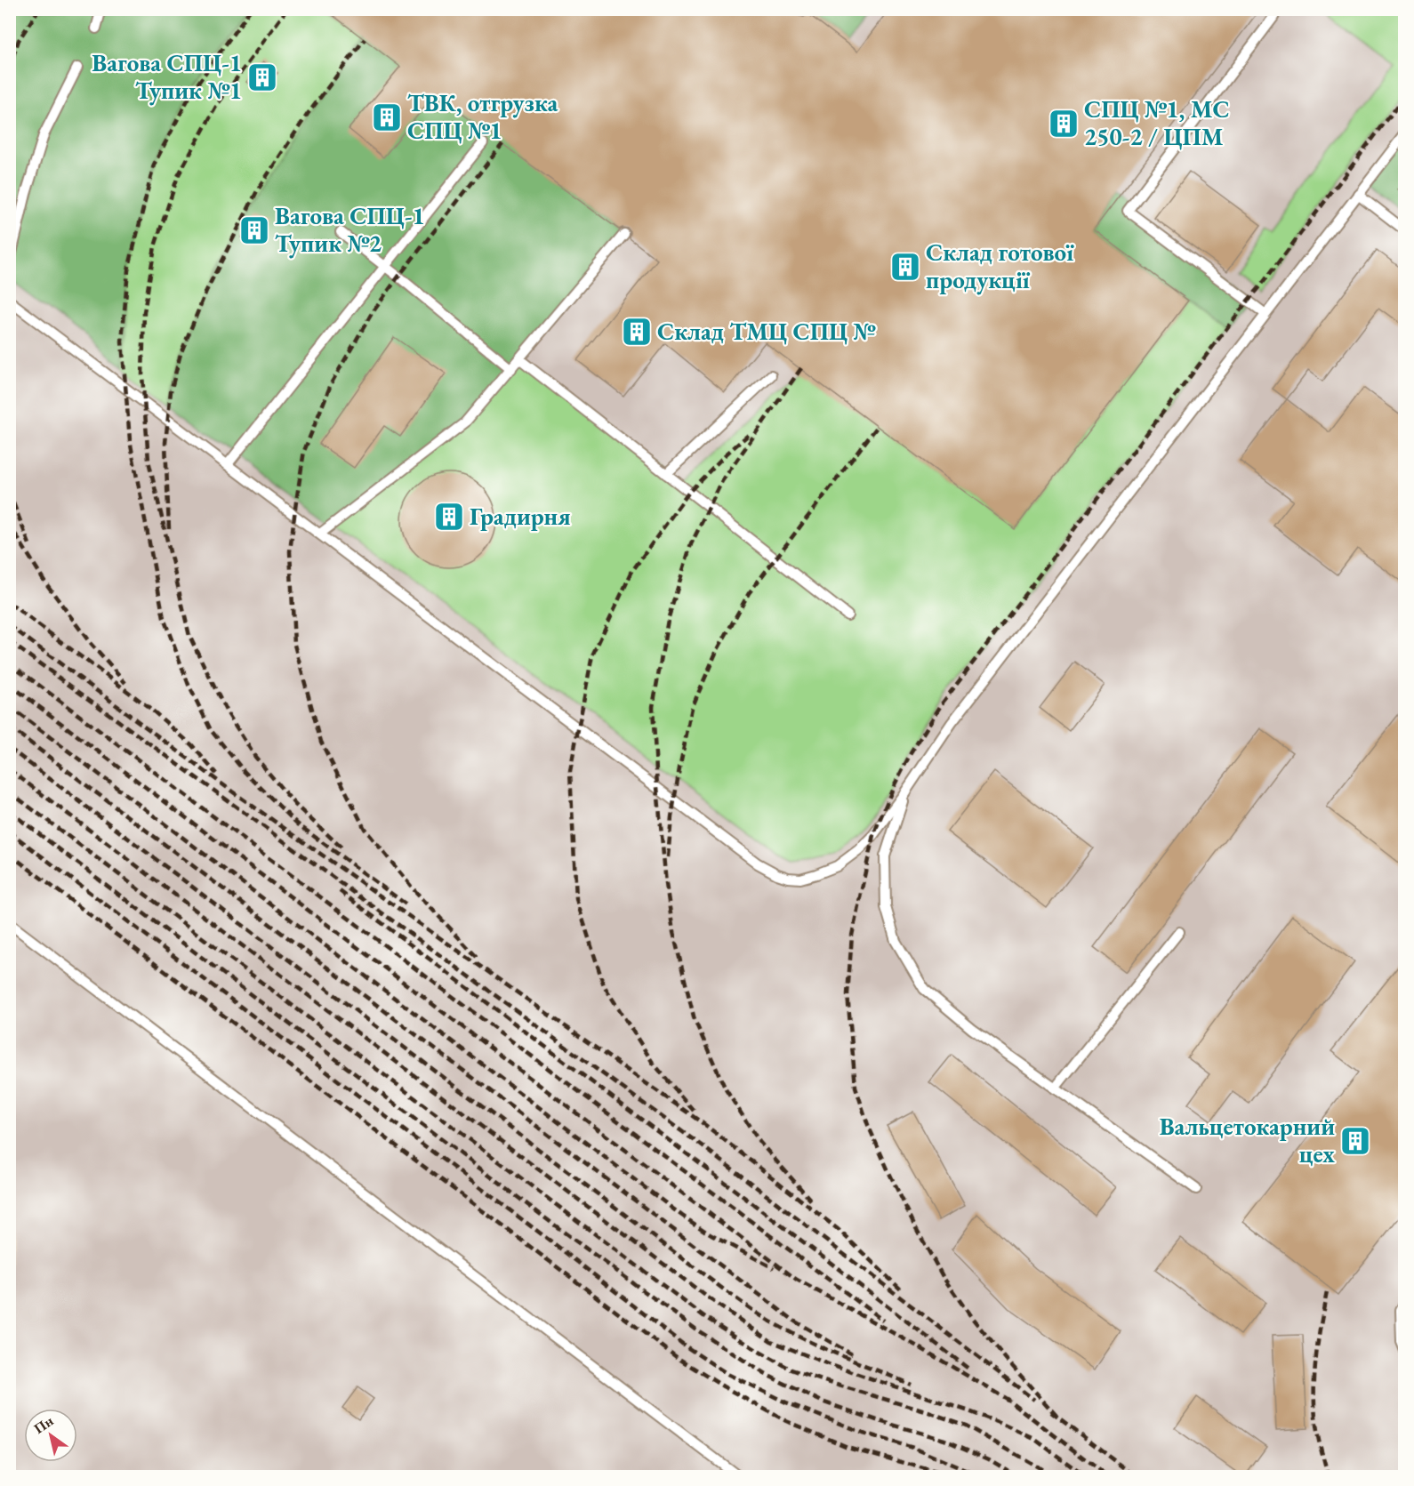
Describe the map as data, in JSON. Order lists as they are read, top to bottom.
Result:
{
  "places": {
    "building": [
      "Вагова СПЦ-1 Тупик №1",
      "ТВК, отгрузка СПЦ №1",
      "СПЦ №1, МС 250-2 / ЦПМ",
      "Вагова СПЦ-1 Тупик №2",
      "Склад готової продукції",
      "Склад ТМЦ СПЦ №",
      "Градирня",
      "Вальцетокарний цех"
    ]
  },
  "north": "top left"
}
